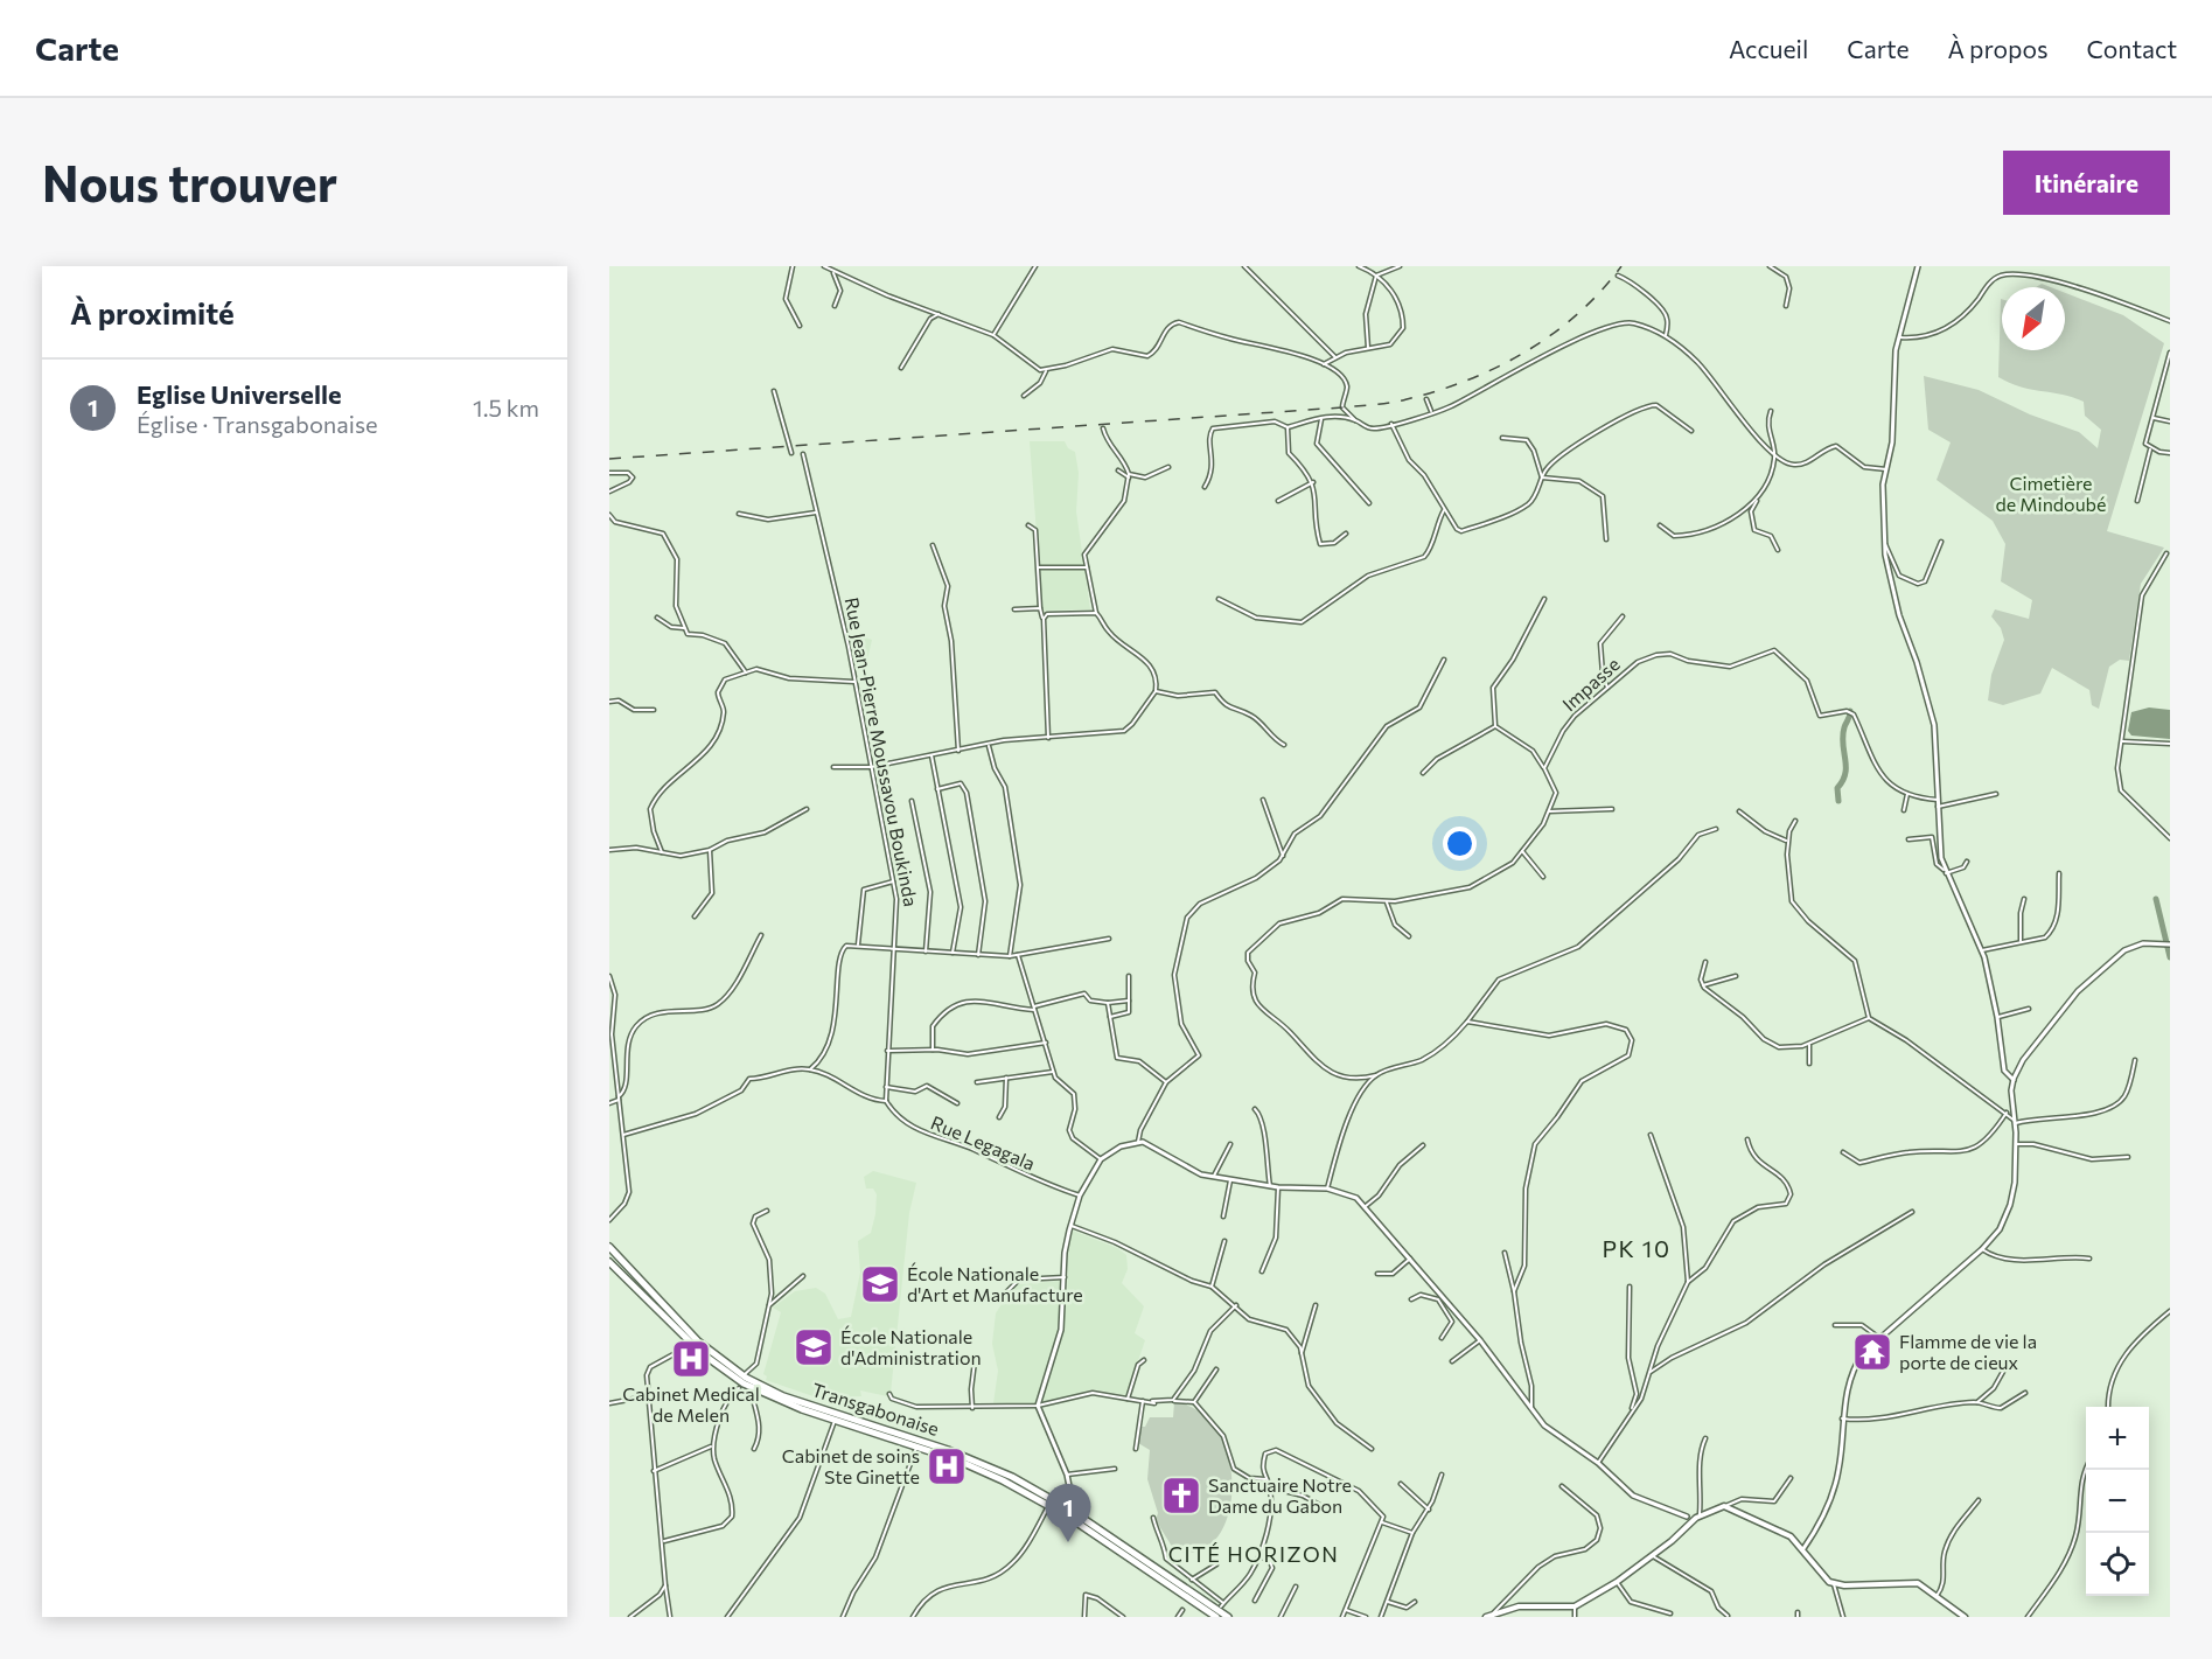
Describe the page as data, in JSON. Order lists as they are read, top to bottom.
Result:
{
  "streets": {
    "highway": ["Transgabonaise"],
    "street": ["Impasse", "Rue Jean-Pierre Moussavou Boukinda", "Rue Legagala"]
  },
  "crossings": [
    ["Rue Jean-Pierre Moussavou Boukinda", "Rue Legagala"]
  ],
  "districts": ["PK 10", "CITÉ HORIZON"],
  "parks": ["Cimetière de Mindoubé"],
  "places": {
    "school or university": ["École Nationale d'Art et Manufacture", "École Nationale d'Administration"],
    "temple": ["Flamme de vie la porte de cieux"],
    "hospital": ["Cabinet Medical de Melen", "Cabinet de soins Ste Ginette"],
    "church": ["Sanctuaire Notre Dame du Gabon"]
  },
  "north": "bottom left",
  "page": {
    "header": "Carte",
    "nav": [
      "Accueil",
      "Carte",
      "À propos",
      "Contact"
    ],
    "buttons": "Itinéraire",
    "title": "Nous trouver",
    "heading": "À proximité",
    "list": [
      {
        "mark": "1",
        "name": "Eglise Universelle",
        "note": "Église · Transgabonaise",
        "value": "1.5 km"
      }
    ],
    "map_buttons": ["+", "−"],
    "pins": "1"
  }
}
